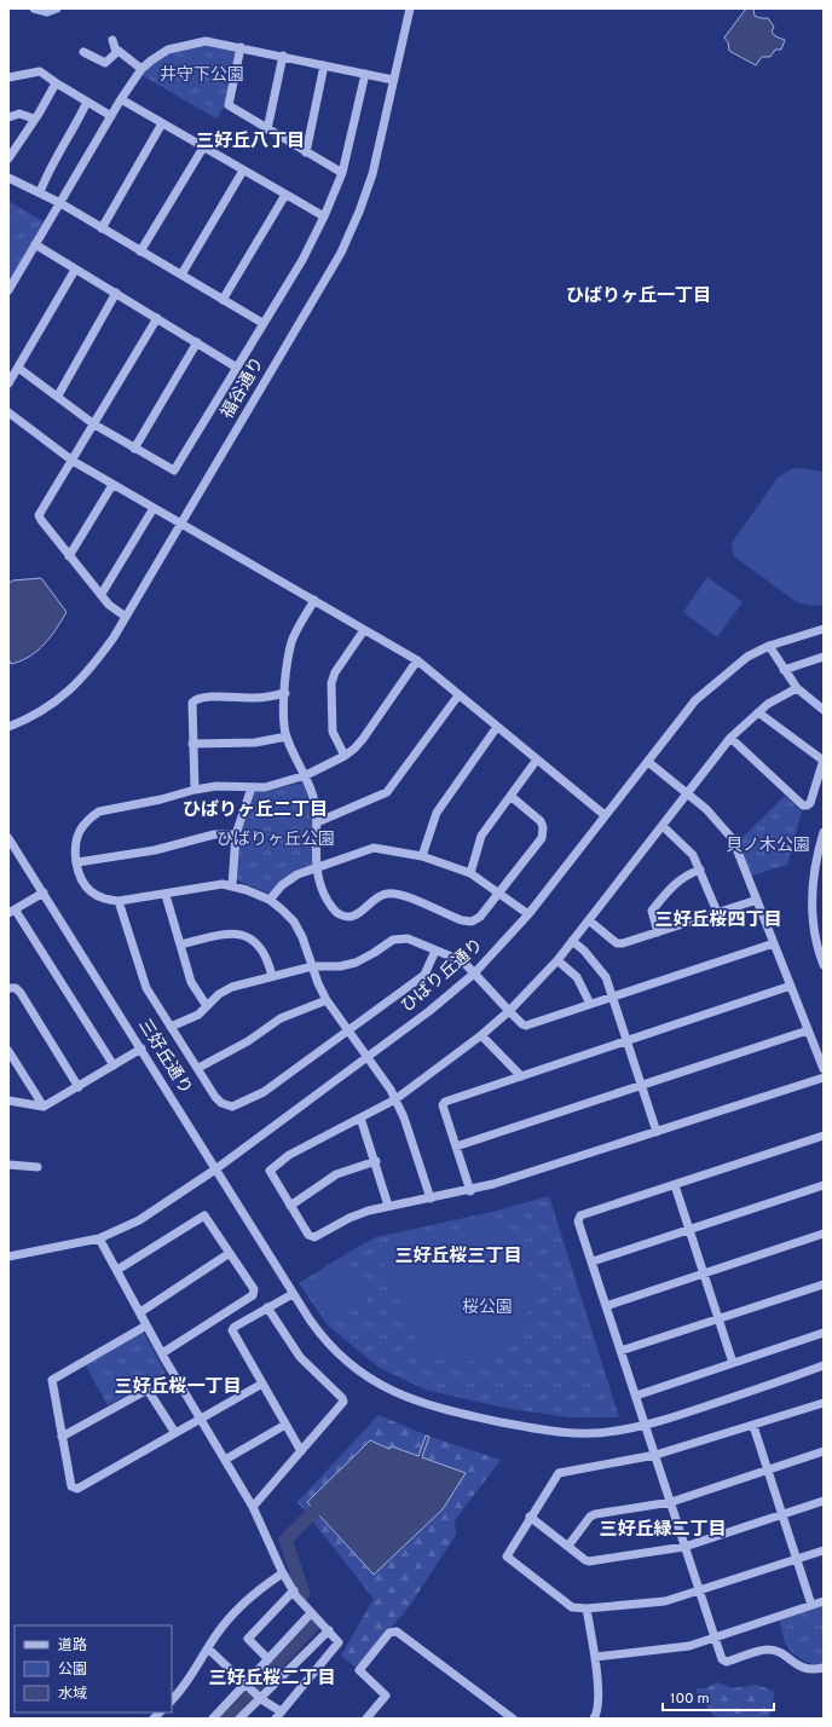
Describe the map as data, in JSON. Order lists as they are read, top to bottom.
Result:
{
  "streets": {
    "street": ["福谷通り", "ひばり丘通り", "三好丘通り"]
  },
  "crossings": [
    ["ひばり丘通り", "三好丘通り"]
  ],
  "districts": [
    "三好丘八丁目",
    "ひばりヶ丘一丁目",
    "ひばりヶ丘二丁目",
    "三好丘桜四丁目",
    "三好丘桜三丁目",
    "三好丘桜一丁目",
    "三好丘緑二丁目",
    "三好丘桜二丁目"
  ],
  "parks": [
    "井守下公園",
    "ひばりヶ丘公園",
    "貝ノ木公園",
    "桜公園"
  ],
  "legend": ["道路", "公園", "水域"],
  "scale_bar": "100 m"
}
